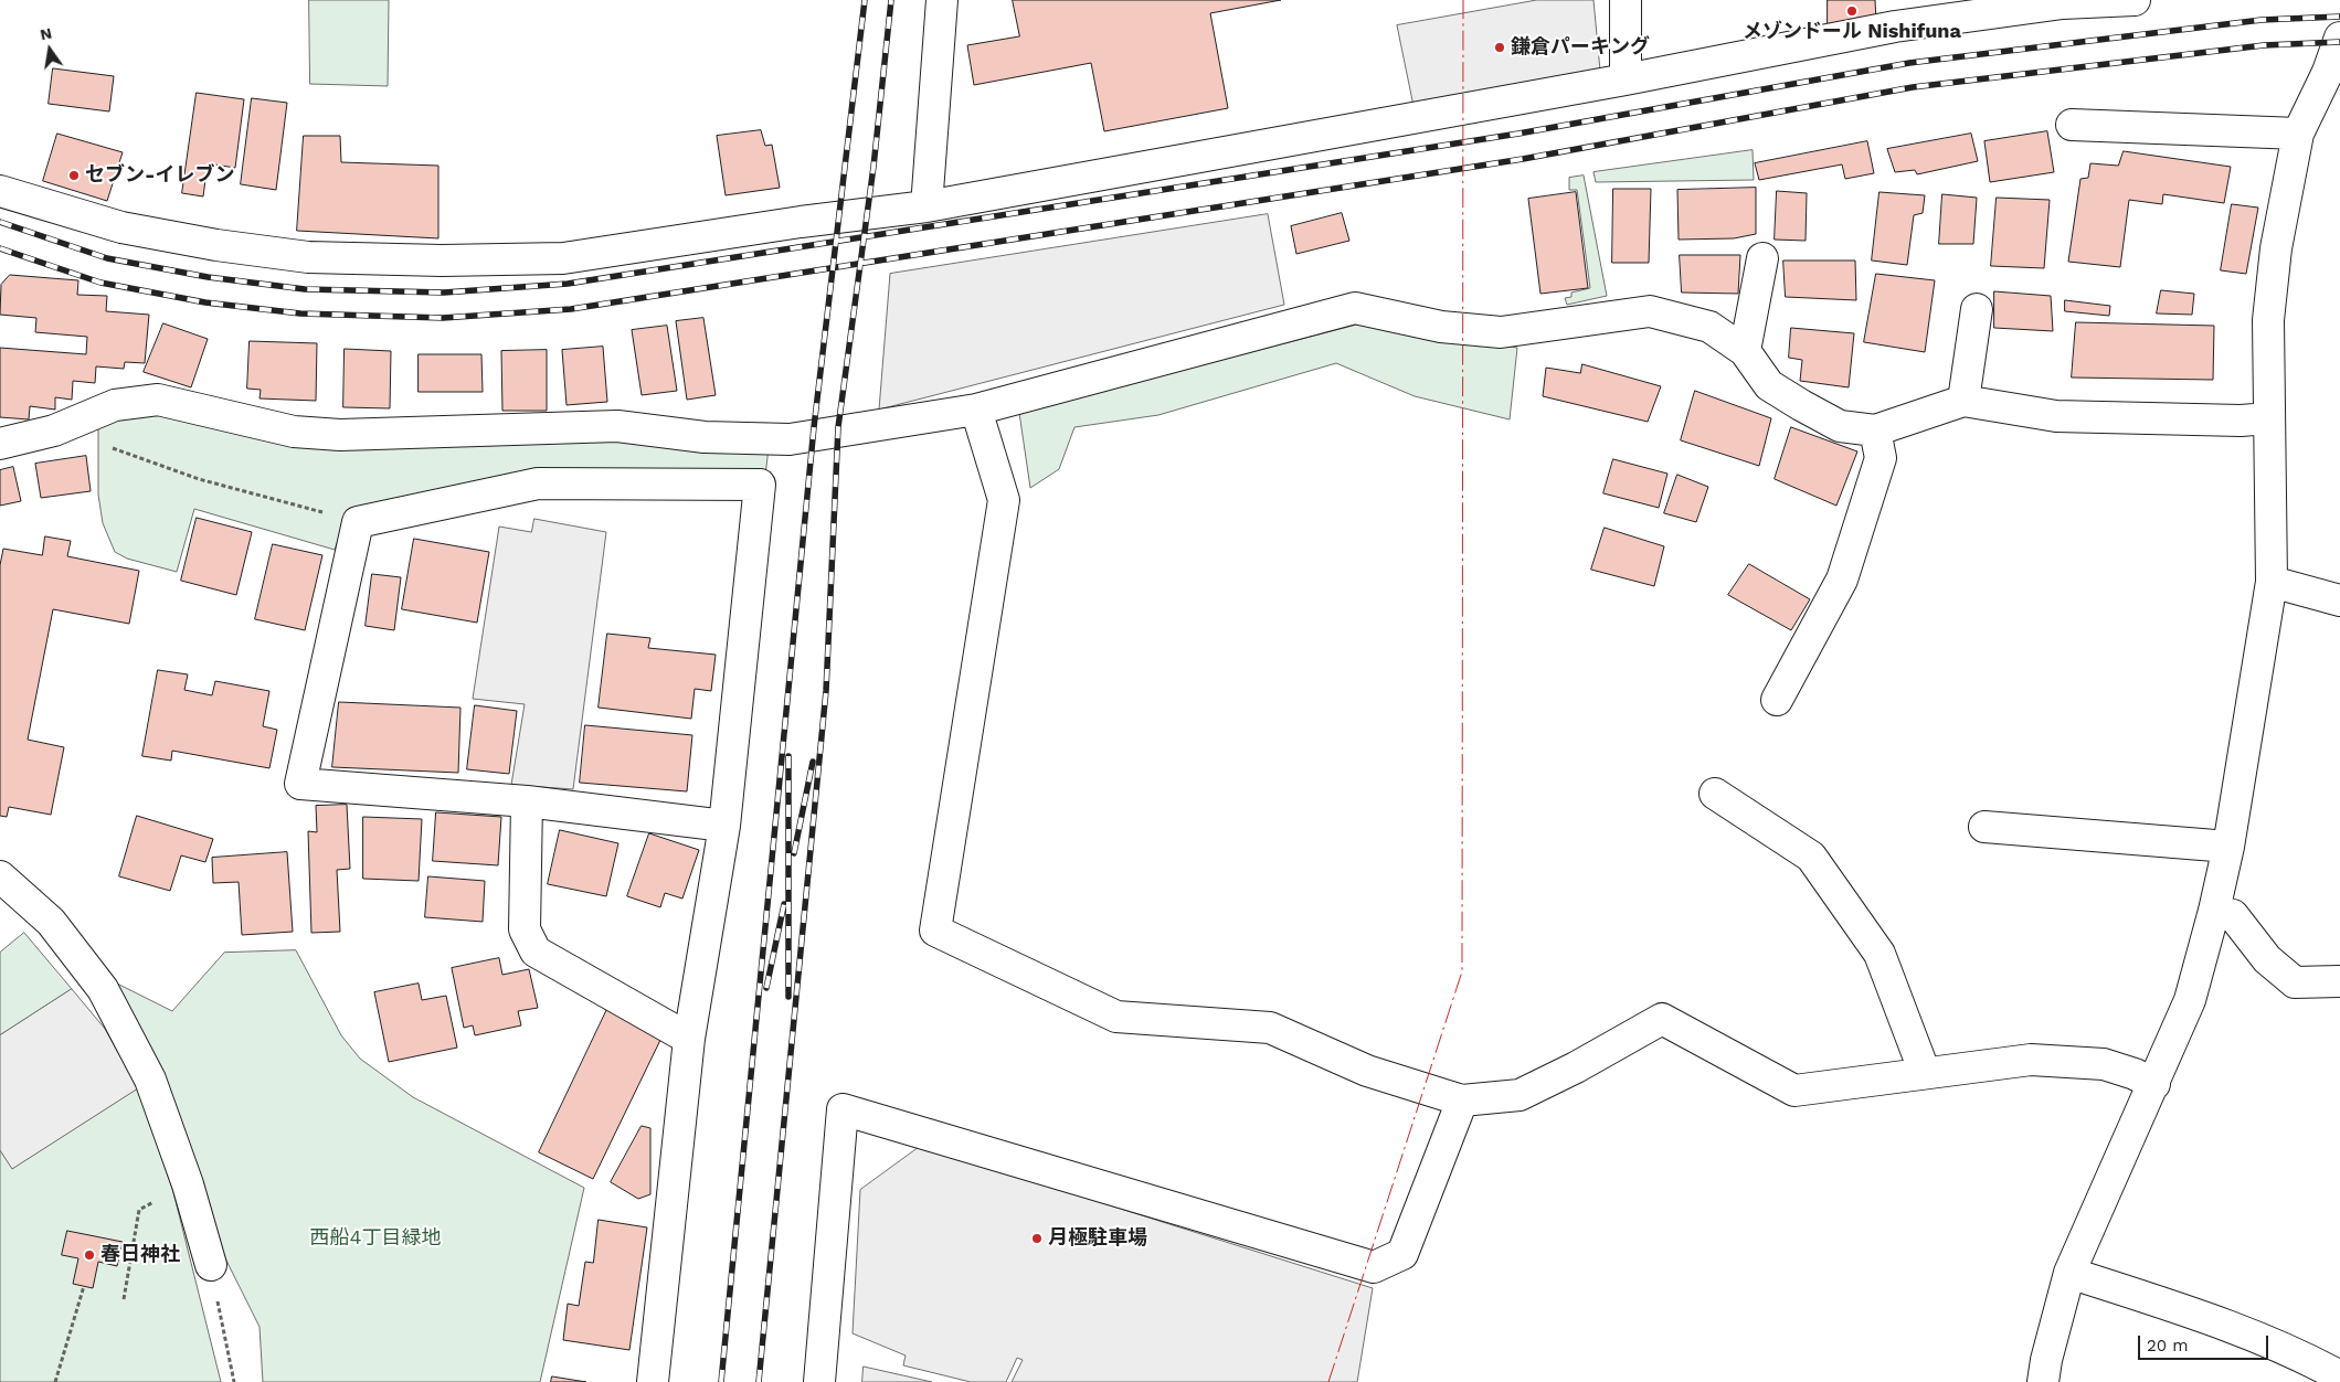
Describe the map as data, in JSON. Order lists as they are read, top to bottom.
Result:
{
  "parks": ["西船4丁目緑地"],
  "places": [
    "メゾンドール Nishifuna",
    "鎌倉パーキング",
    "セブン-イレブン",
    "月極駐車場",
    "春日神社"
  ],
  "scale_bar": "20 m",
  "north": "top"
}
